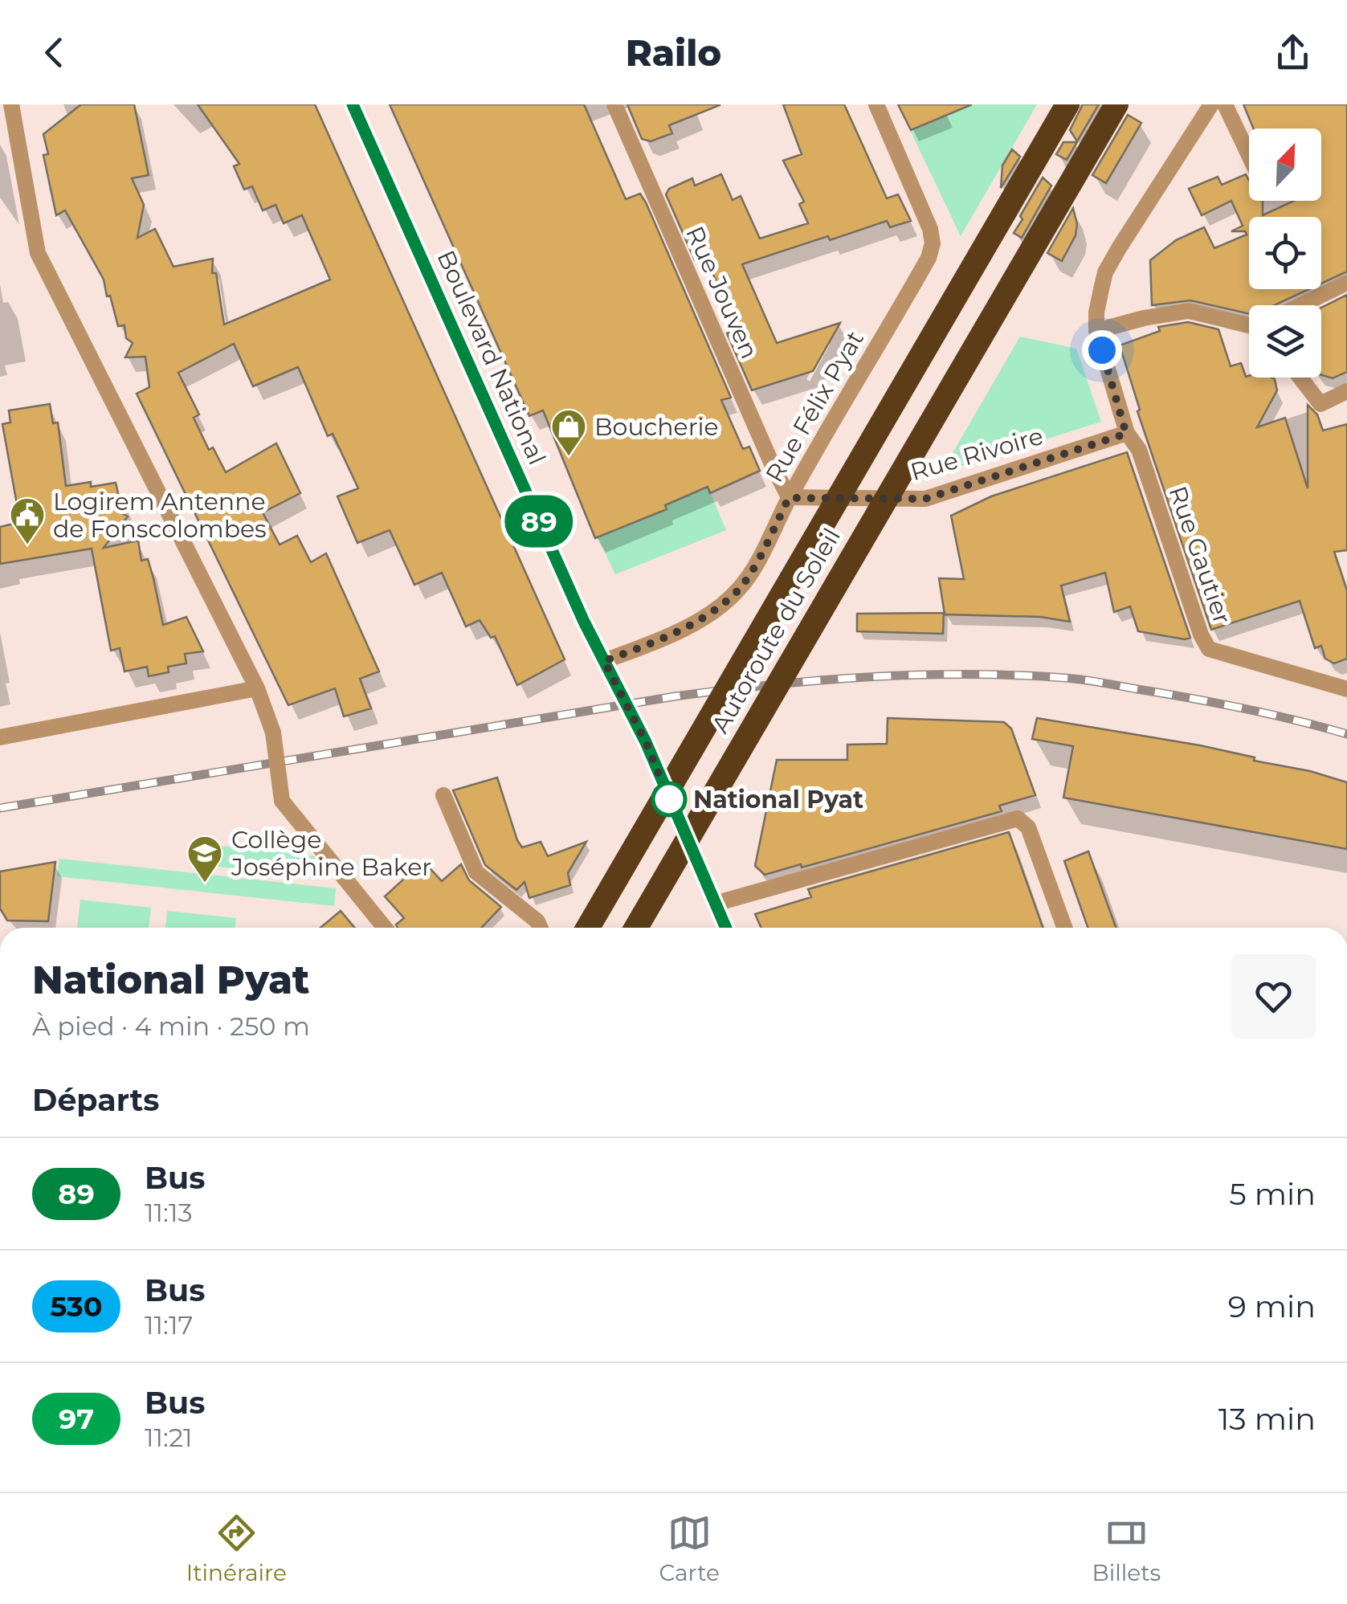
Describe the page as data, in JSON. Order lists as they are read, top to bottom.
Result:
{
  "streets": {
    "highway": ["Autoroute du Soleil"],
    "street": [
      "Rue Jouven",
      "Boulevard National",
      "Rue Félix Pyat",
      "Rue Rivoire",
      "Rue Gautier"
    ]
  },
  "crossings": [
    ["Rue Jouven", "Rue Félix Pyat"],
    ["Rue Jouven", "Rue Rivoire"],
    ["Boulevard National", "Rue Félix Pyat"],
    ["Rue Félix Pyat", "Rue Rivoire"],
    ["Rue Rivoire", "Rue Gautier"]
  ],
  "places": {
    "shop": ["Boucherie"],
    "public building": ["Logirem Antenne de Fonscolombes"],
    "other": ["National Pyat"],
    "school or university": ["Collège Joséphine Baker"]
  },
  "lines": ["bus line 89"],
  "north": "top right",
  "page": {
    "header": "Railo",
    "on_map": "89",
    "heading": [
      ["National Pyat", "À pied · 4 min · 250 m"],
      "Départs"
    ],
    "list": [
      {
        "mark": "89",
        "name": "Bus",
        "note": "11:13",
        "value": "5 min"
      },
      {
        "mark": "530",
        "name": "Bus",
        "note": "11:17",
        "value": "9 min"
      },
      {
        "mark": "97",
        "name": "Bus",
        "note": "11:21",
        "value": "13 min"
      }
    ],
    "tabs": ["Itinéraire", "Carte", "Billets"]
  }
}
